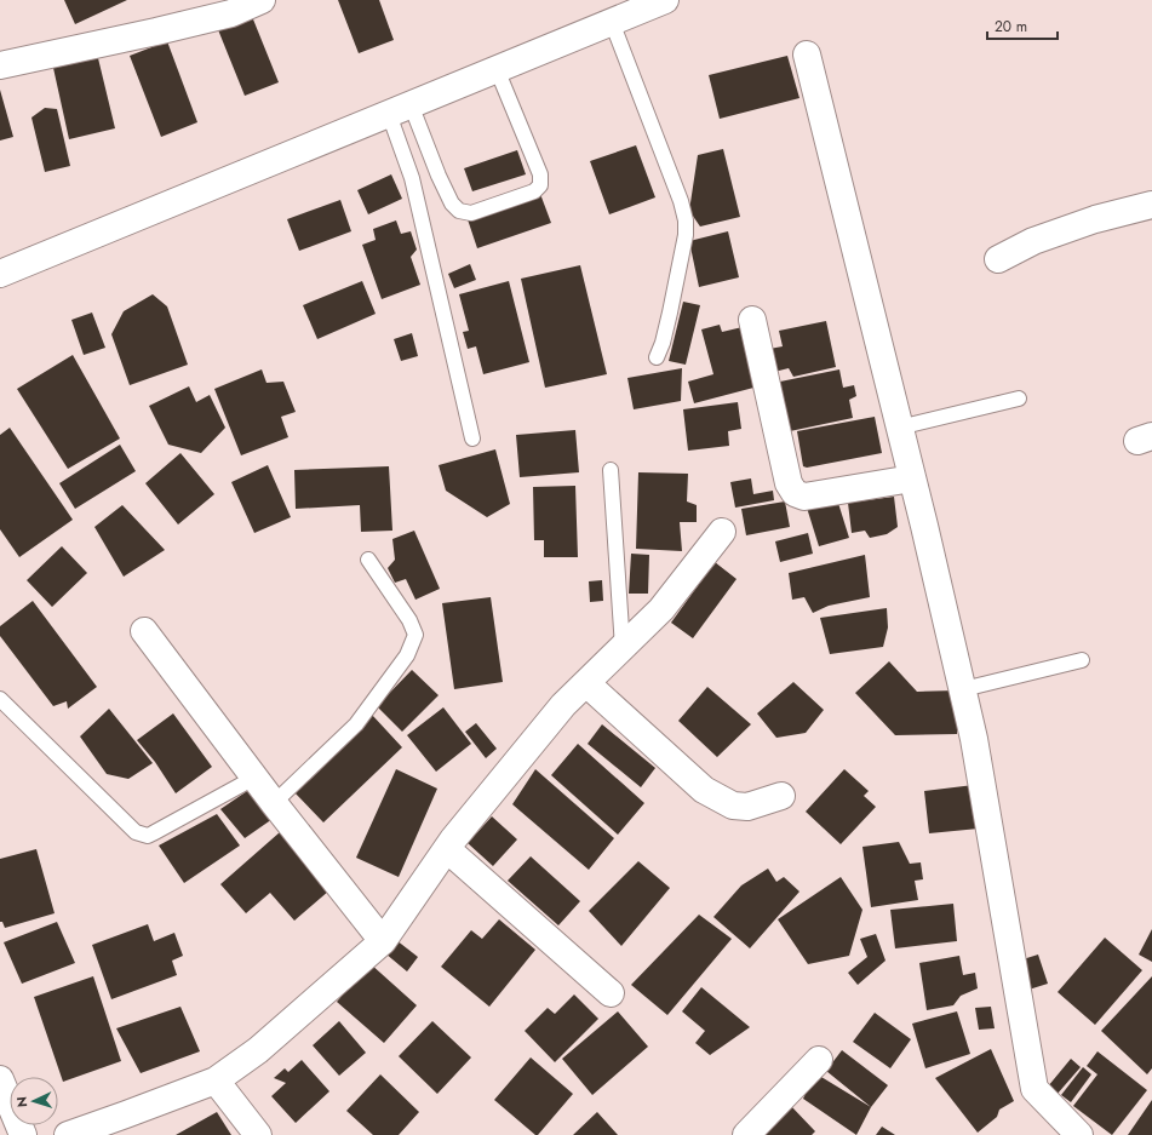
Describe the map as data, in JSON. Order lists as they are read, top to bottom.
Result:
{
  "scale_bar": "20 m",
  "north": "left"
}
